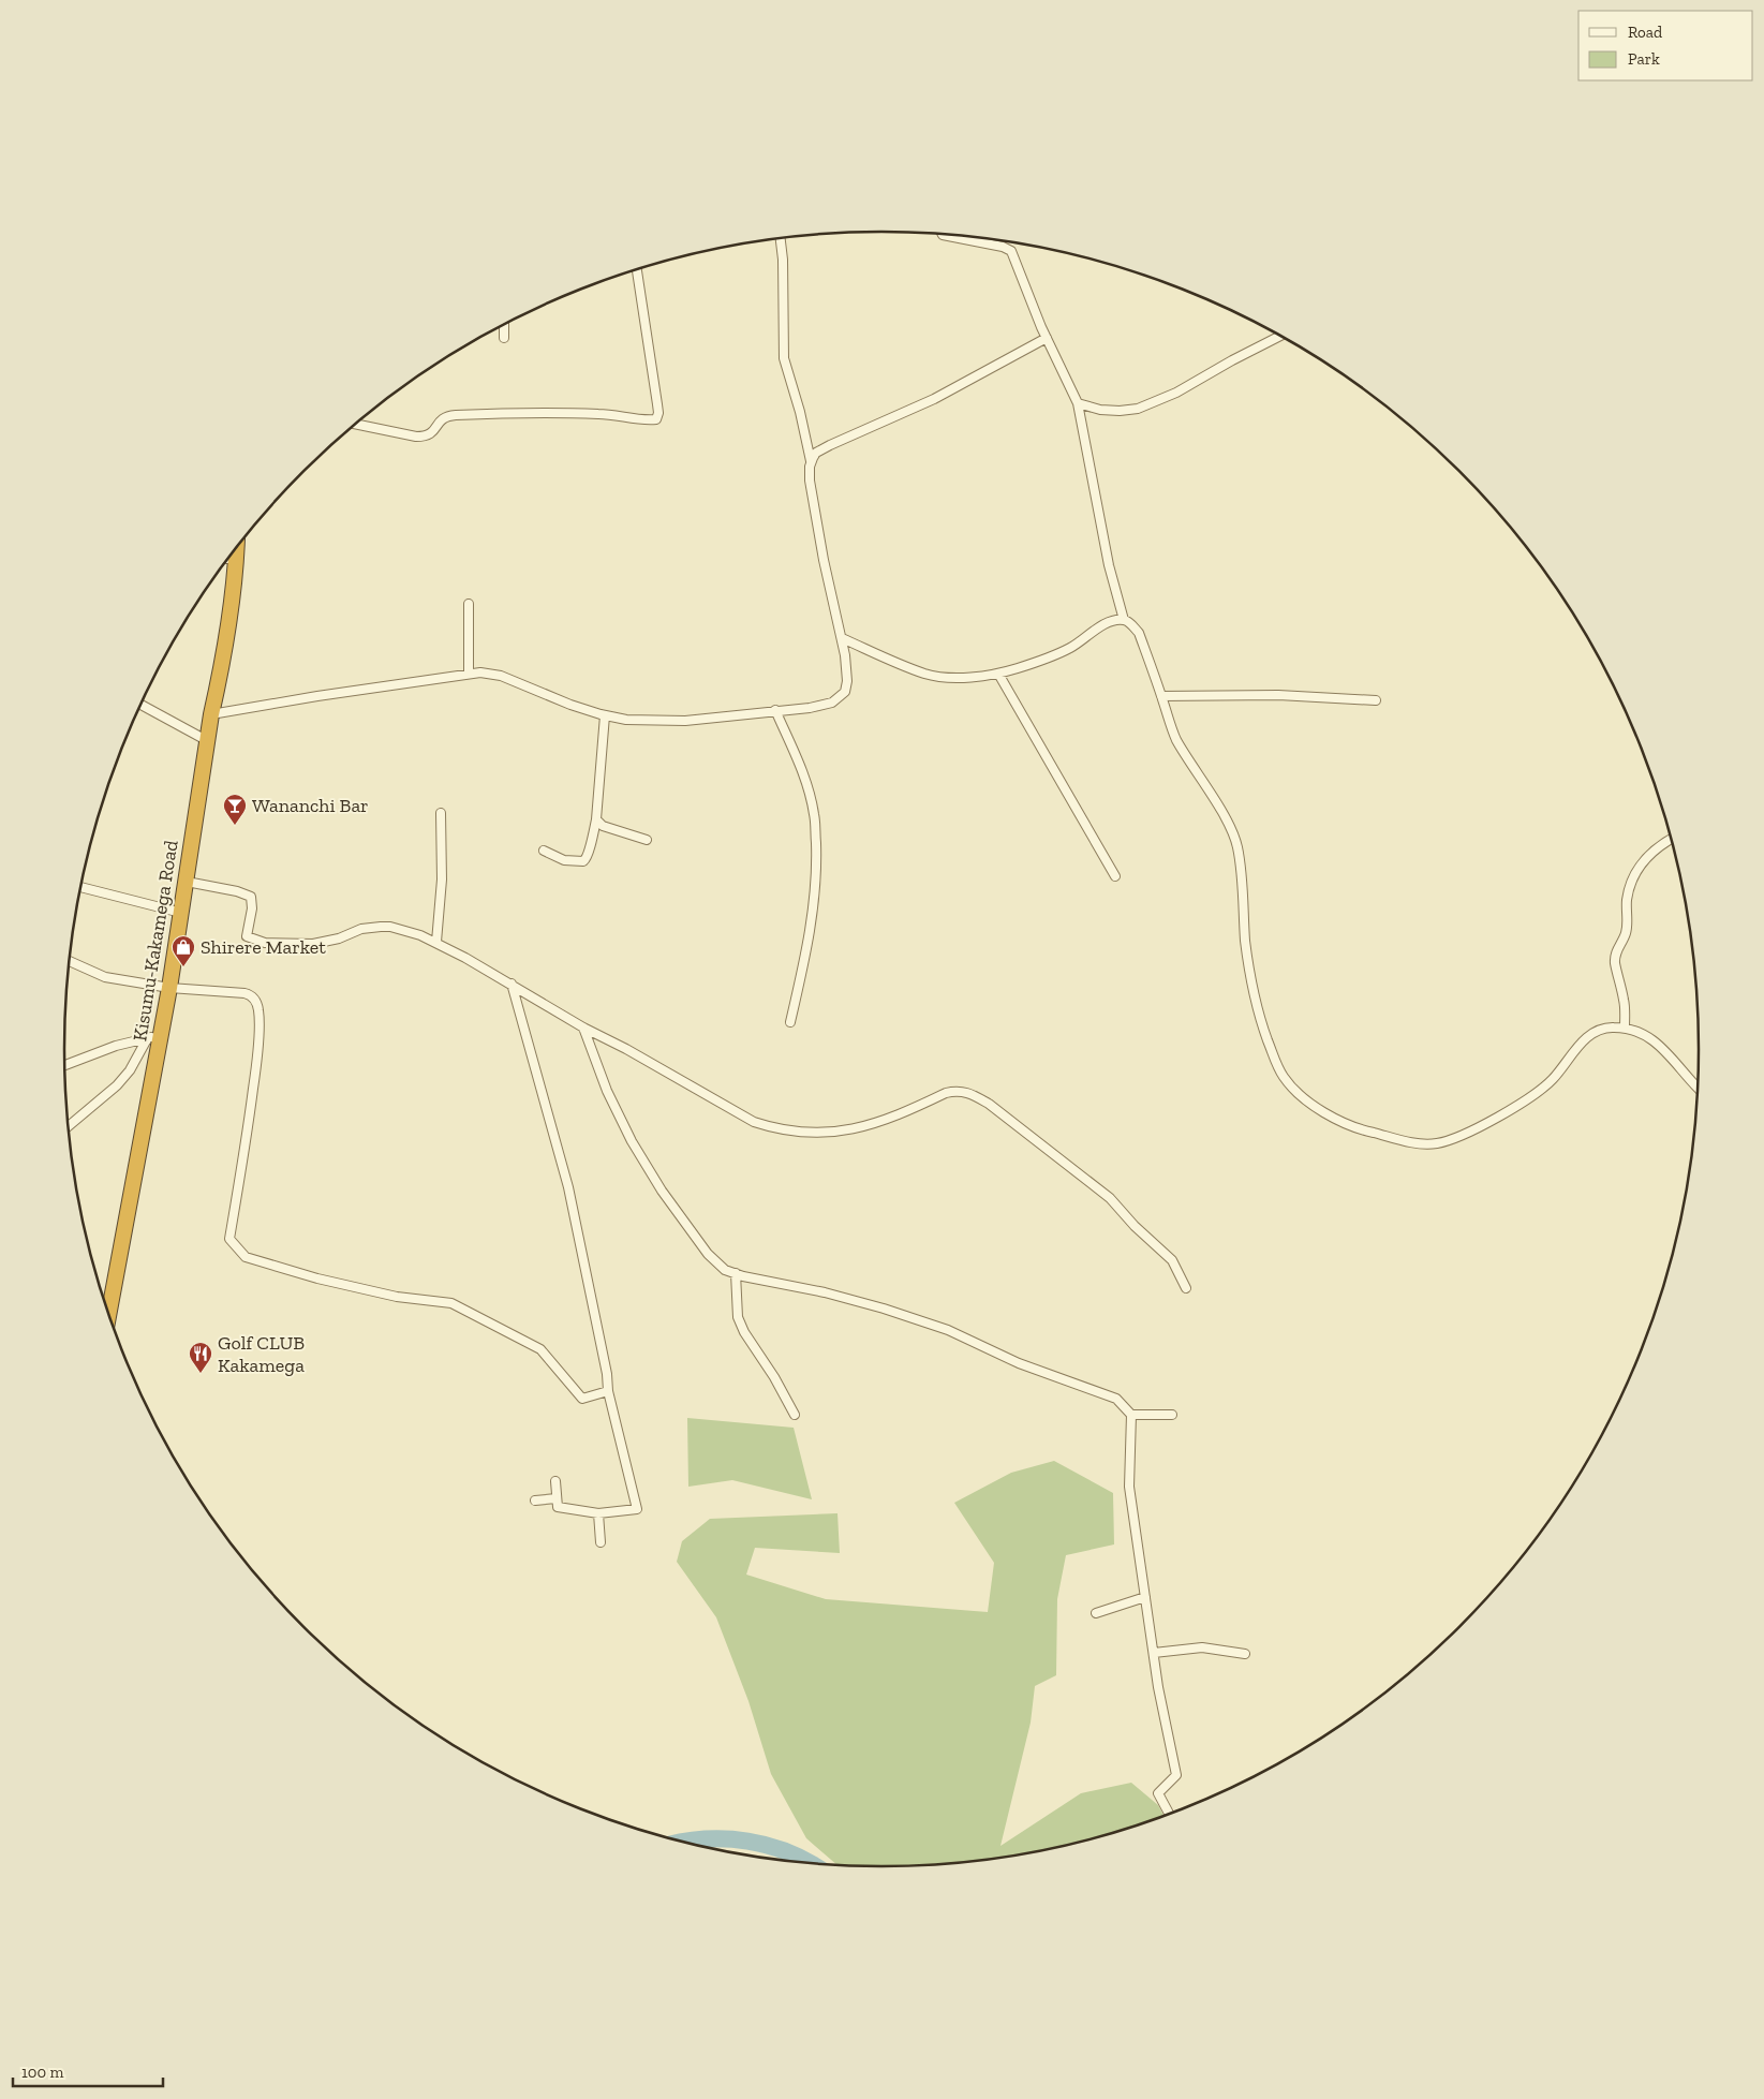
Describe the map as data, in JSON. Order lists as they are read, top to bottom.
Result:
{
  "streets": {
    "highway": ["Kisumu-Kakamega Road"]
  },
  "places": {
    "bar": ["Wananchi Bar"],
    "shop": ["Shirere Market"],
    "restaurant": ["Golf CLUB Kakamega"]
  },
  "legend": ["Road", "Park"],
  "scale_bar": "100 m"
}
